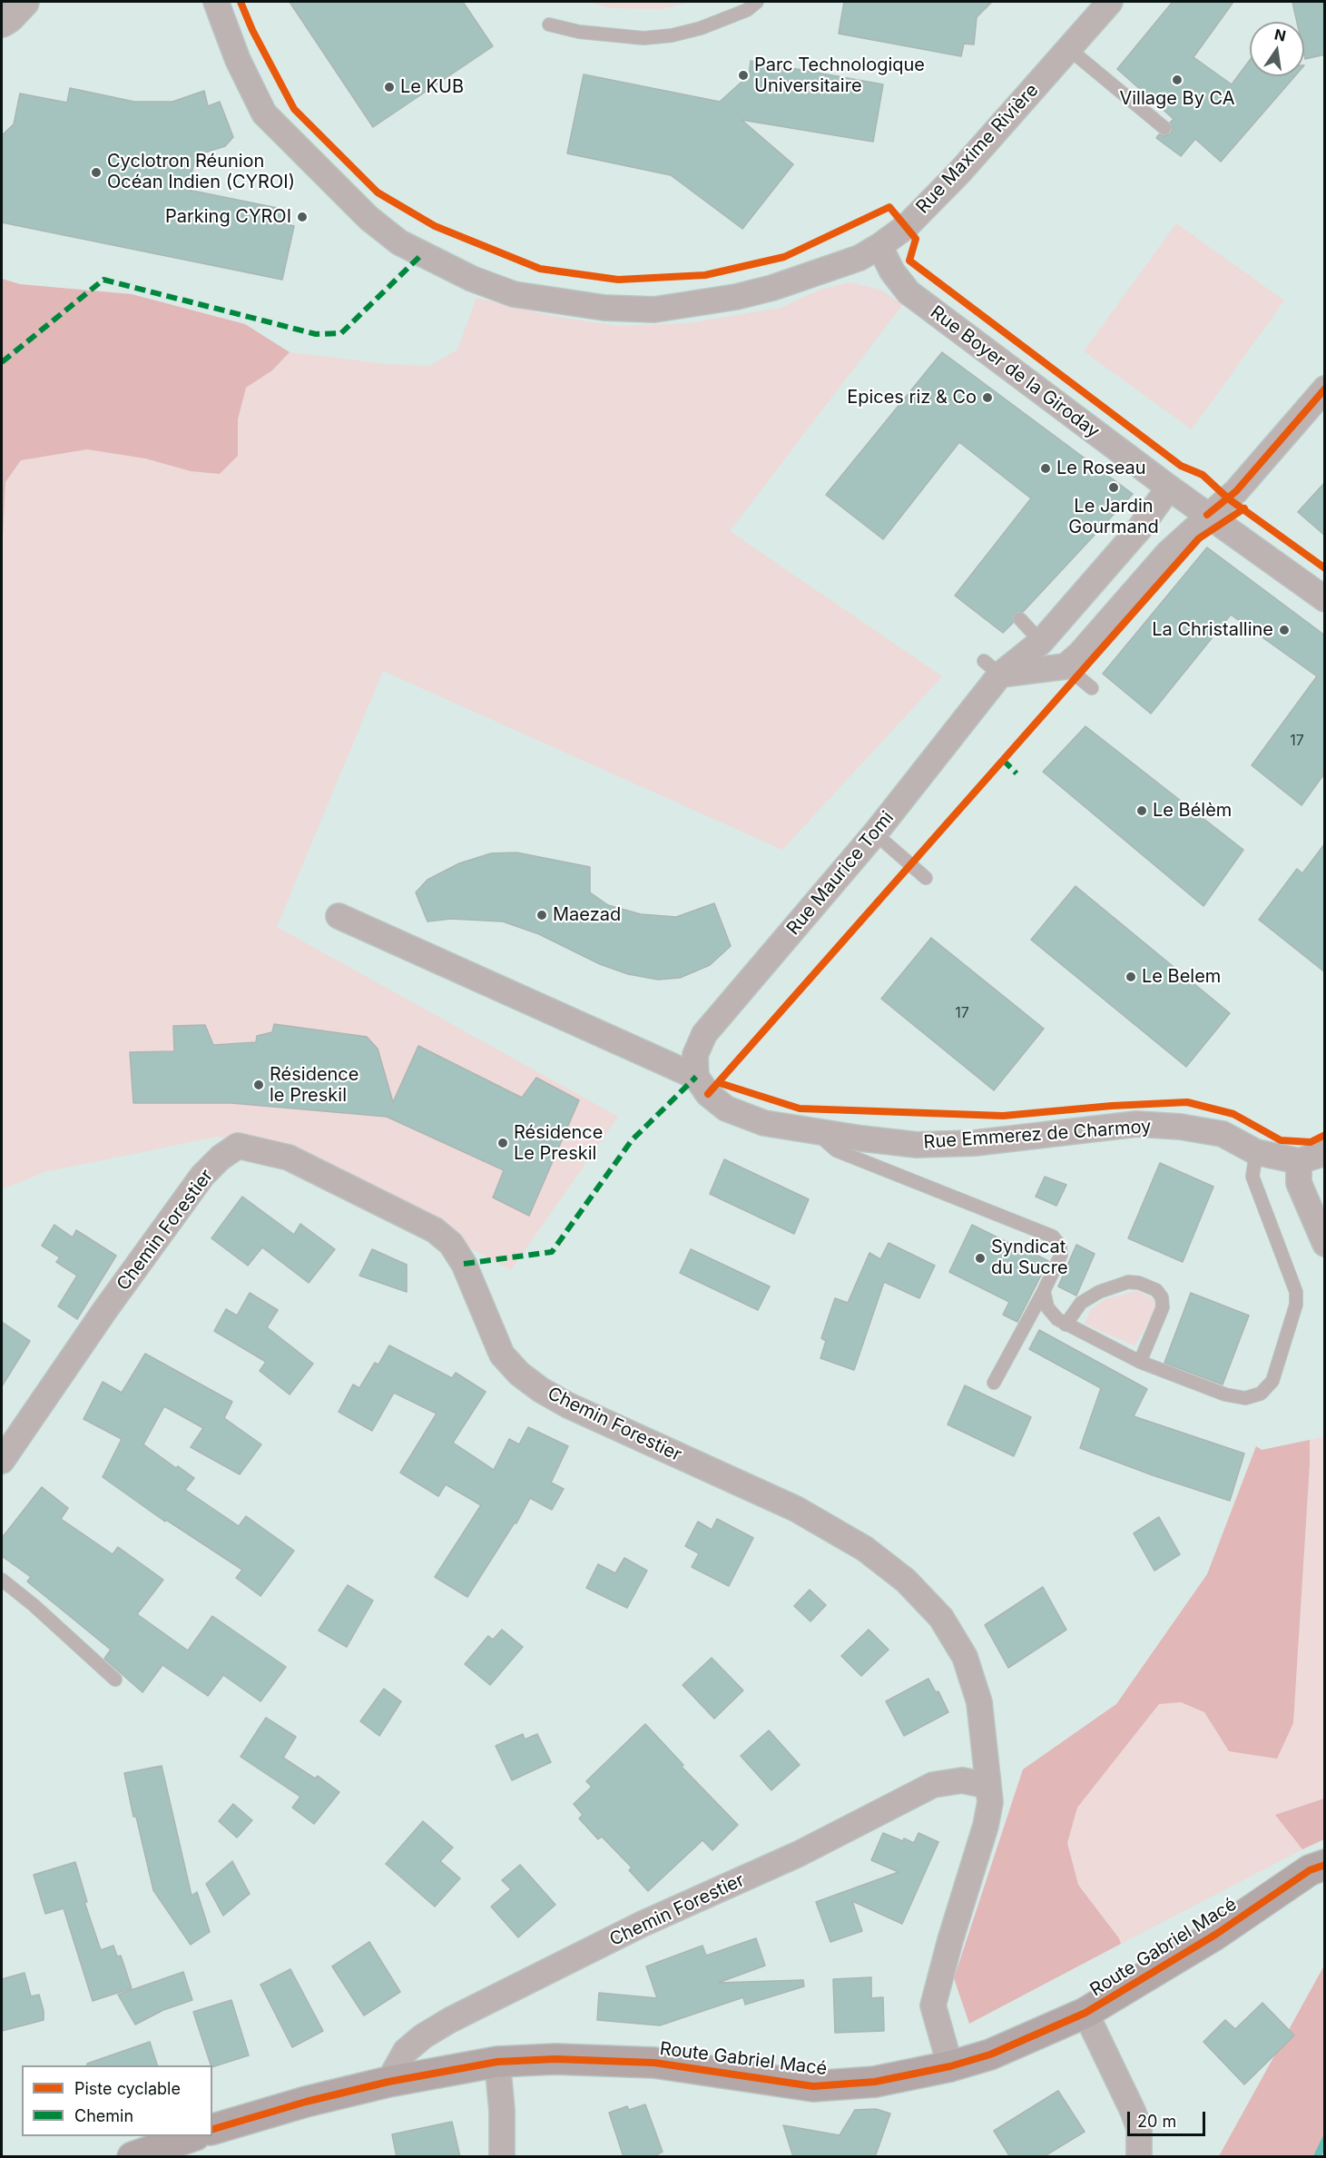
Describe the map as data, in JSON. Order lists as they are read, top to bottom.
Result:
{
  "streets": {
    "main road": ["Route Gabriel Macé"],
    "street": [
      "Rue Maxime Rivière",
      "Rue Boyer de la Giroday",
      "Rue Maurice Tomi",
      "Rue Emmerez de Charmoy",
      "Chemin Forestier"
    ]
  },
  "crossings": [
    ["Rue Maxime Rivière", "Rue Boyer de la Giroday"],
    ["Rue Boyer de la Giroday", "Rue Maurice Tomi"],
    ["Rue Maurice Tomi", "Rue Emmerez de Charmoy"],
    ["Chemin Forestier", "Route Gabriel Macé"]
  ],
  "places": [
    "Parc Technologique Universitaire",
    "Village By CA",
    "Le KUB",
    "Cyclotron Réunion Océan Indien (CYROI)",
    "Parking CYROI",
    "Epices riz & Co",
    "Le Roseau",
    "Le Jardin Gourmand",
    "La Christalline",
    "Le Bélèm",
    "Maezad",
    "Le Belem",
    "Résidence le Preskil",
    "Résidence Le Preskil",
    "Syndicat du Sucre"
  ],
  "house_numbers": ["17", "17"],
  "legend": ["Piste cyclable", "Chemin"],
  "scale_bar": "20 m",
  "north": "top"
}
